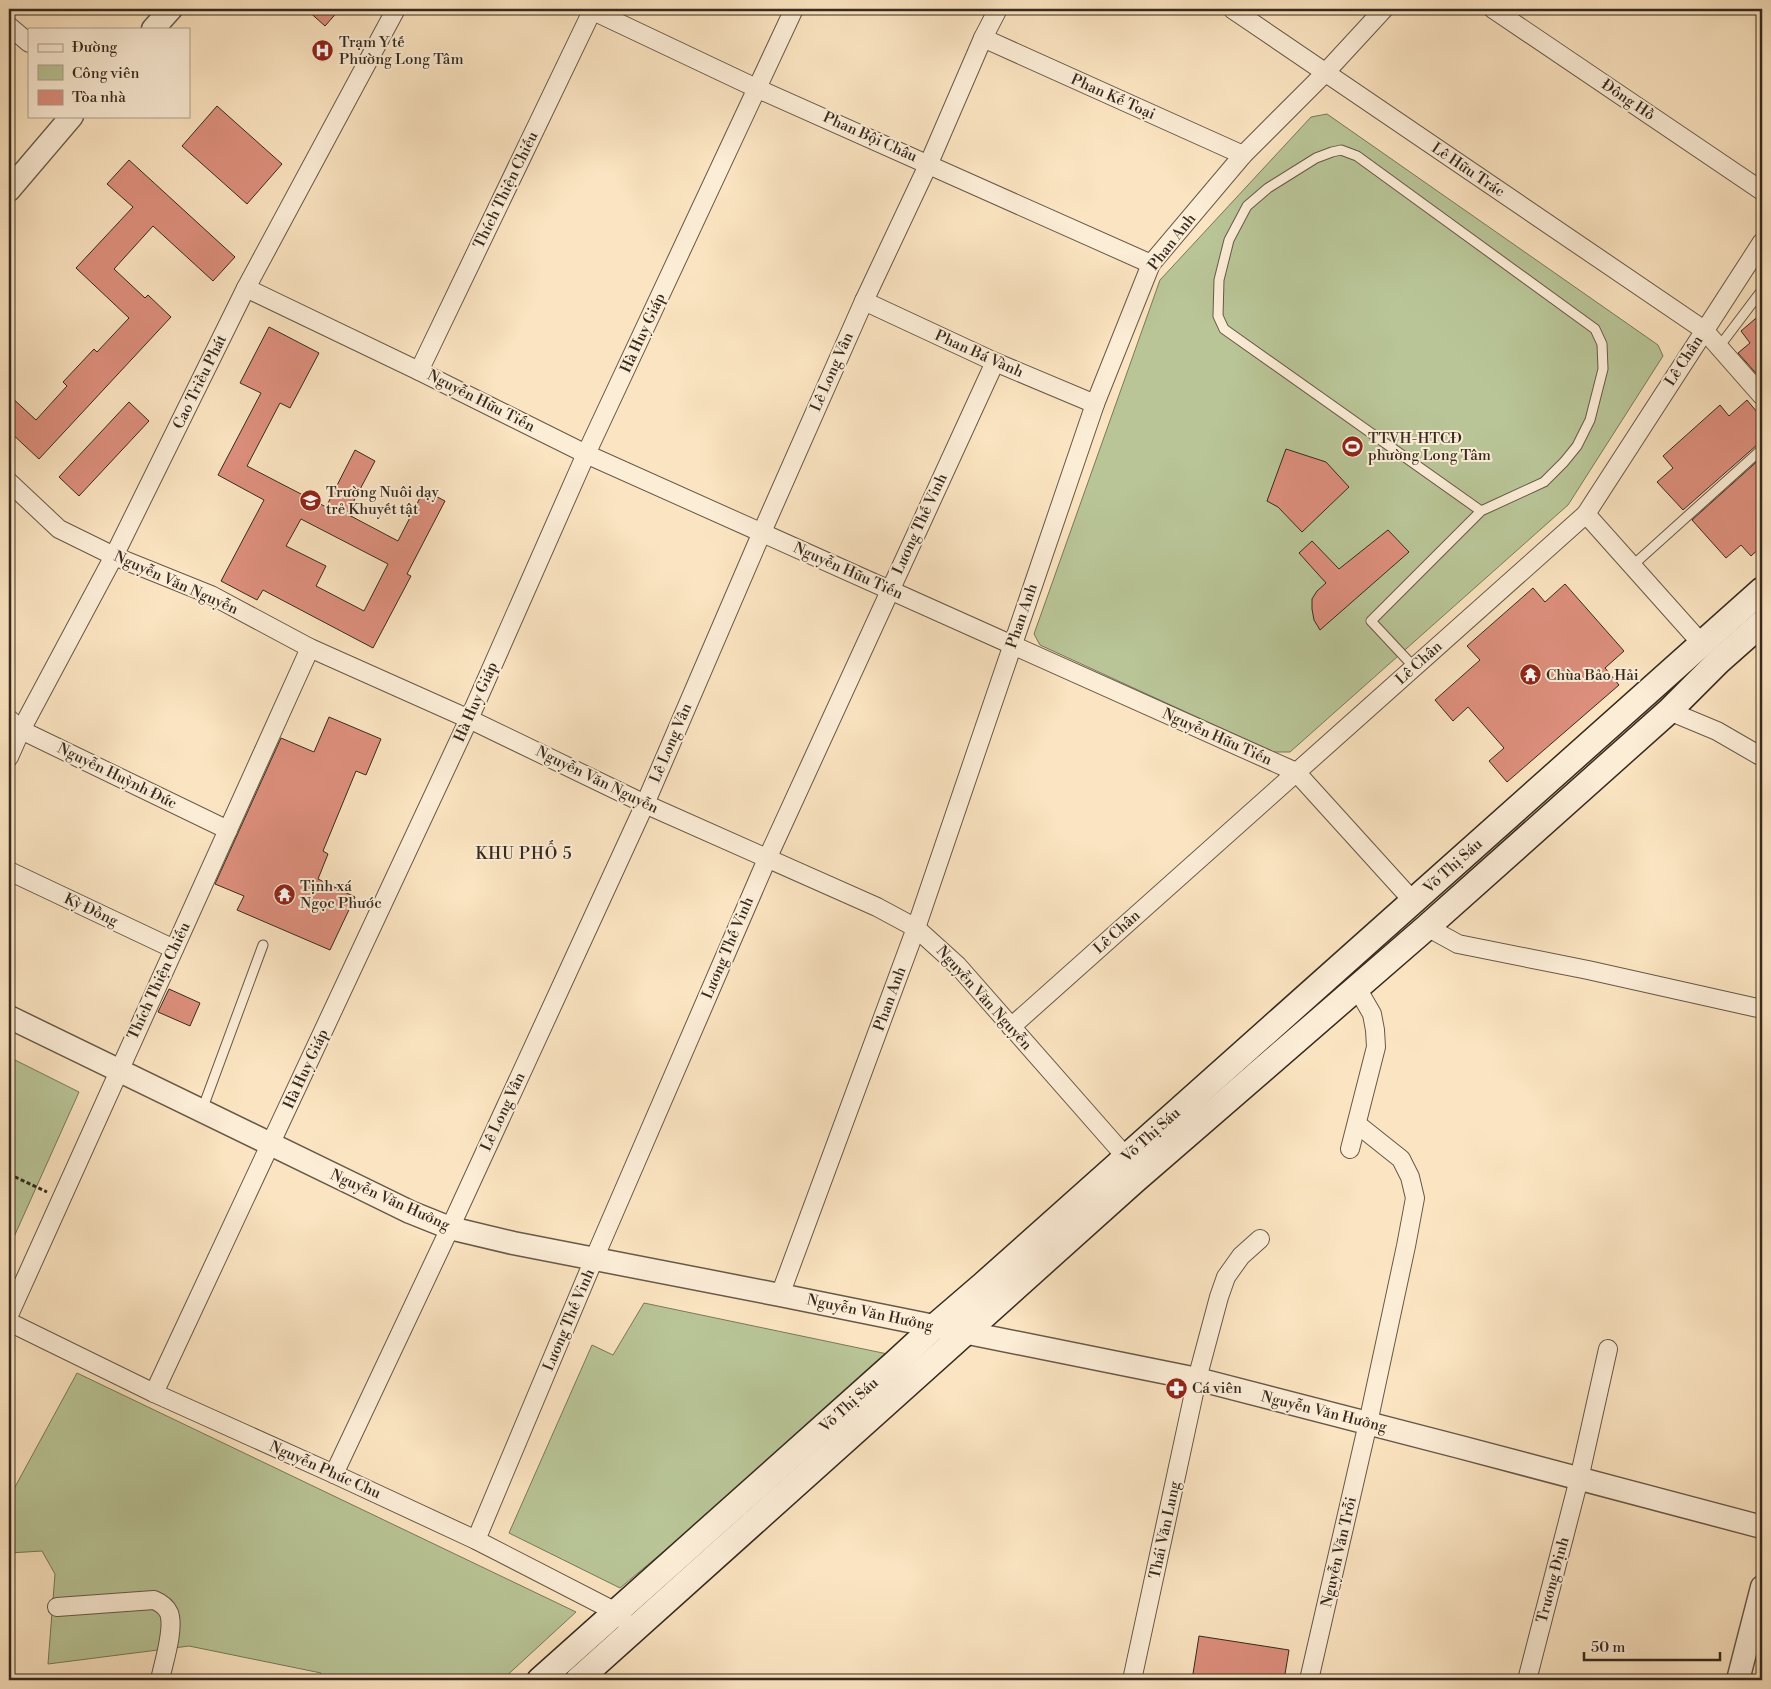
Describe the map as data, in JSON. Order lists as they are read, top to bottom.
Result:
{
  "streets": {
    "main road": ["Võ Thị Sáu"],
    "street": [
      "Phan Kế Toại",
      "Đông Hồ",
      "Phan Bội Châu",
      "Lê Hữu Trác",
      "Thích Thiện Chiếu",
      "Phan Anh",
      "Hà Huy Giáp",
      "Phan Bá Vành",
      "Lê Chân",
      "Lê Long Vân",
      "Cao Triều Phát",
      "Nguyễn Hữu Tiến",
      "Lương Thế Vinh",
      "Nguyễn Văn Nguyễn",
      "Nguyễn Huỳnh Đức",
      "Kỳ Đồng",
      "Nguyễn Văn Hưởng",
      "Nguyễn Phúc Chu",
      "Thái Văn Lung",
      "Nguyễn Văn Trỗi",
      "Trương Định"
    ]
  },
  "crossings": [
    ["Phan Kế Toại", "Phan Anh"],
    ["Phan Kế Toại", "Lê Long Vân"],
    ["Phan Bội Châu", "Thích Thiện Chiếu"],
    ["Phan Bội Châu", "Phan Anh"],
    ["Phan Bội Châu", "Hà Huy Giáp"],
    ["Phan Bội Châu", "Lê Long Vân"],
    ["Lê Hữu Trác", "Phan Anh"],
    ["Lê Hữu Trác", "Lê Chân"],
    ["Thích Thiện Chiếu", "Nguyễn Hữu Tiến"],
    ["Thích Thiện Chiếu", "Nguyễn Văn Nguyễn"],
    ["Thích Thiện Chiếu", "Nguyễn Huỳnh Đức"],
    ["Thích Thiện Chiếu", "Kỳ Đồng"],
    ["Thích Thiện Chiếu", "Nguyễn Văn Hưởng"],
    ["Phan Anh", "Phan Bá Vành"],
    ["Phan Anh", "Nguyễn Hữu Tiến"],
    ["Phan Anh", "Nguyễn Văn Nguyễn"],
    ["Phan Anh", "Nguyễn Văn Hưởng"],
    ["Hà Huy Giáp", "Nguyễn Hữu Tiến"],
    ["Hà Huy Giáp", "Nguyễn Văn Nguyễn"],
    ["Hà Huy Giáp", "Nguyễn Văn Hưởng"],
    ["Hà Huy Giáp", "Nguyễn Phúc Chu"],
    ["Phan Bá Vành", "Lê Long Vân"],
    ["Phan Bá Vành", "Lương Thế Vinh"],
    ["Lê Chân", "Nguyễn Hữu Tiến"],
    ["Lê Chân", "Nguyễn Văn Nguyễn"],
    ["Lê Long Vân", "Nguyễn Hữu Tiến"],
    ["Lê Long Vân", "Nguyễn Văn Nguyễn"],
    ["Lê Long Vân", "Nguyễn Văn Hưởng"],
    ["Lê Long Vân", "Nguyễn Phúc Chu"],
    ["Cao Triều Phát", "Nguyễn Hữu Tiến"],
    ["Cao Triều Phát", "Nguyễn Văn Nguyễn"],
    ["Cao Triều Phát", "Nguyễn Huỳnh Đức"],
    ["Nguyễn Hữu Tiến", "Lương Thế Vinh"],
    ["Nguyễn Hữu Tiến", "Võ Thị Sáu"],
    ["Lương Thế Vinh", "Nguyễn Văn Nguyễn"],
    ["Lương Thế Vinh", "Nguyễn Văn Hưởng"],
    ["Lương Thế Vinh", "Nguyễn Phúc Chu"],
    ["Nguyễn Văn Nguyễn", "Võ Thị Sáu"],
    ["Võ Thị Sáu", "Nguyễn Văn Hưởng"],
    ["Võ Thị Sáu", "Nguyễn Phúc Chu"],
    ["Nguyễn Văn Hưởng", "Thái Văn Lung"],
    ["Nguyễn Văn Hưởng", "Nguyễn Văn Trỗi"],
    ["Nguyễn Văn Hưởng", "Trương Định"]
  ],
  "districts": ["KHU PHỐ 5"],
  "places": {
    "hospital": ["Trạm Y tế Phường Long Tâm"],
    "sports": ["TTVH-HTCĐ phường Long Tâm"],
    "school or university": ["Trường Nuôi dạy trẻ Khuyết tật"],
    "temple": ["Chùa Bảo Hải", "Tịnh xá Ngọc Phước"],
    "pharmacy": ["Cá viên"]
  },
  "legend": ["Đường", "Công viên", "Tòa nhà"],
  "scale_bar": "50 m"
}
